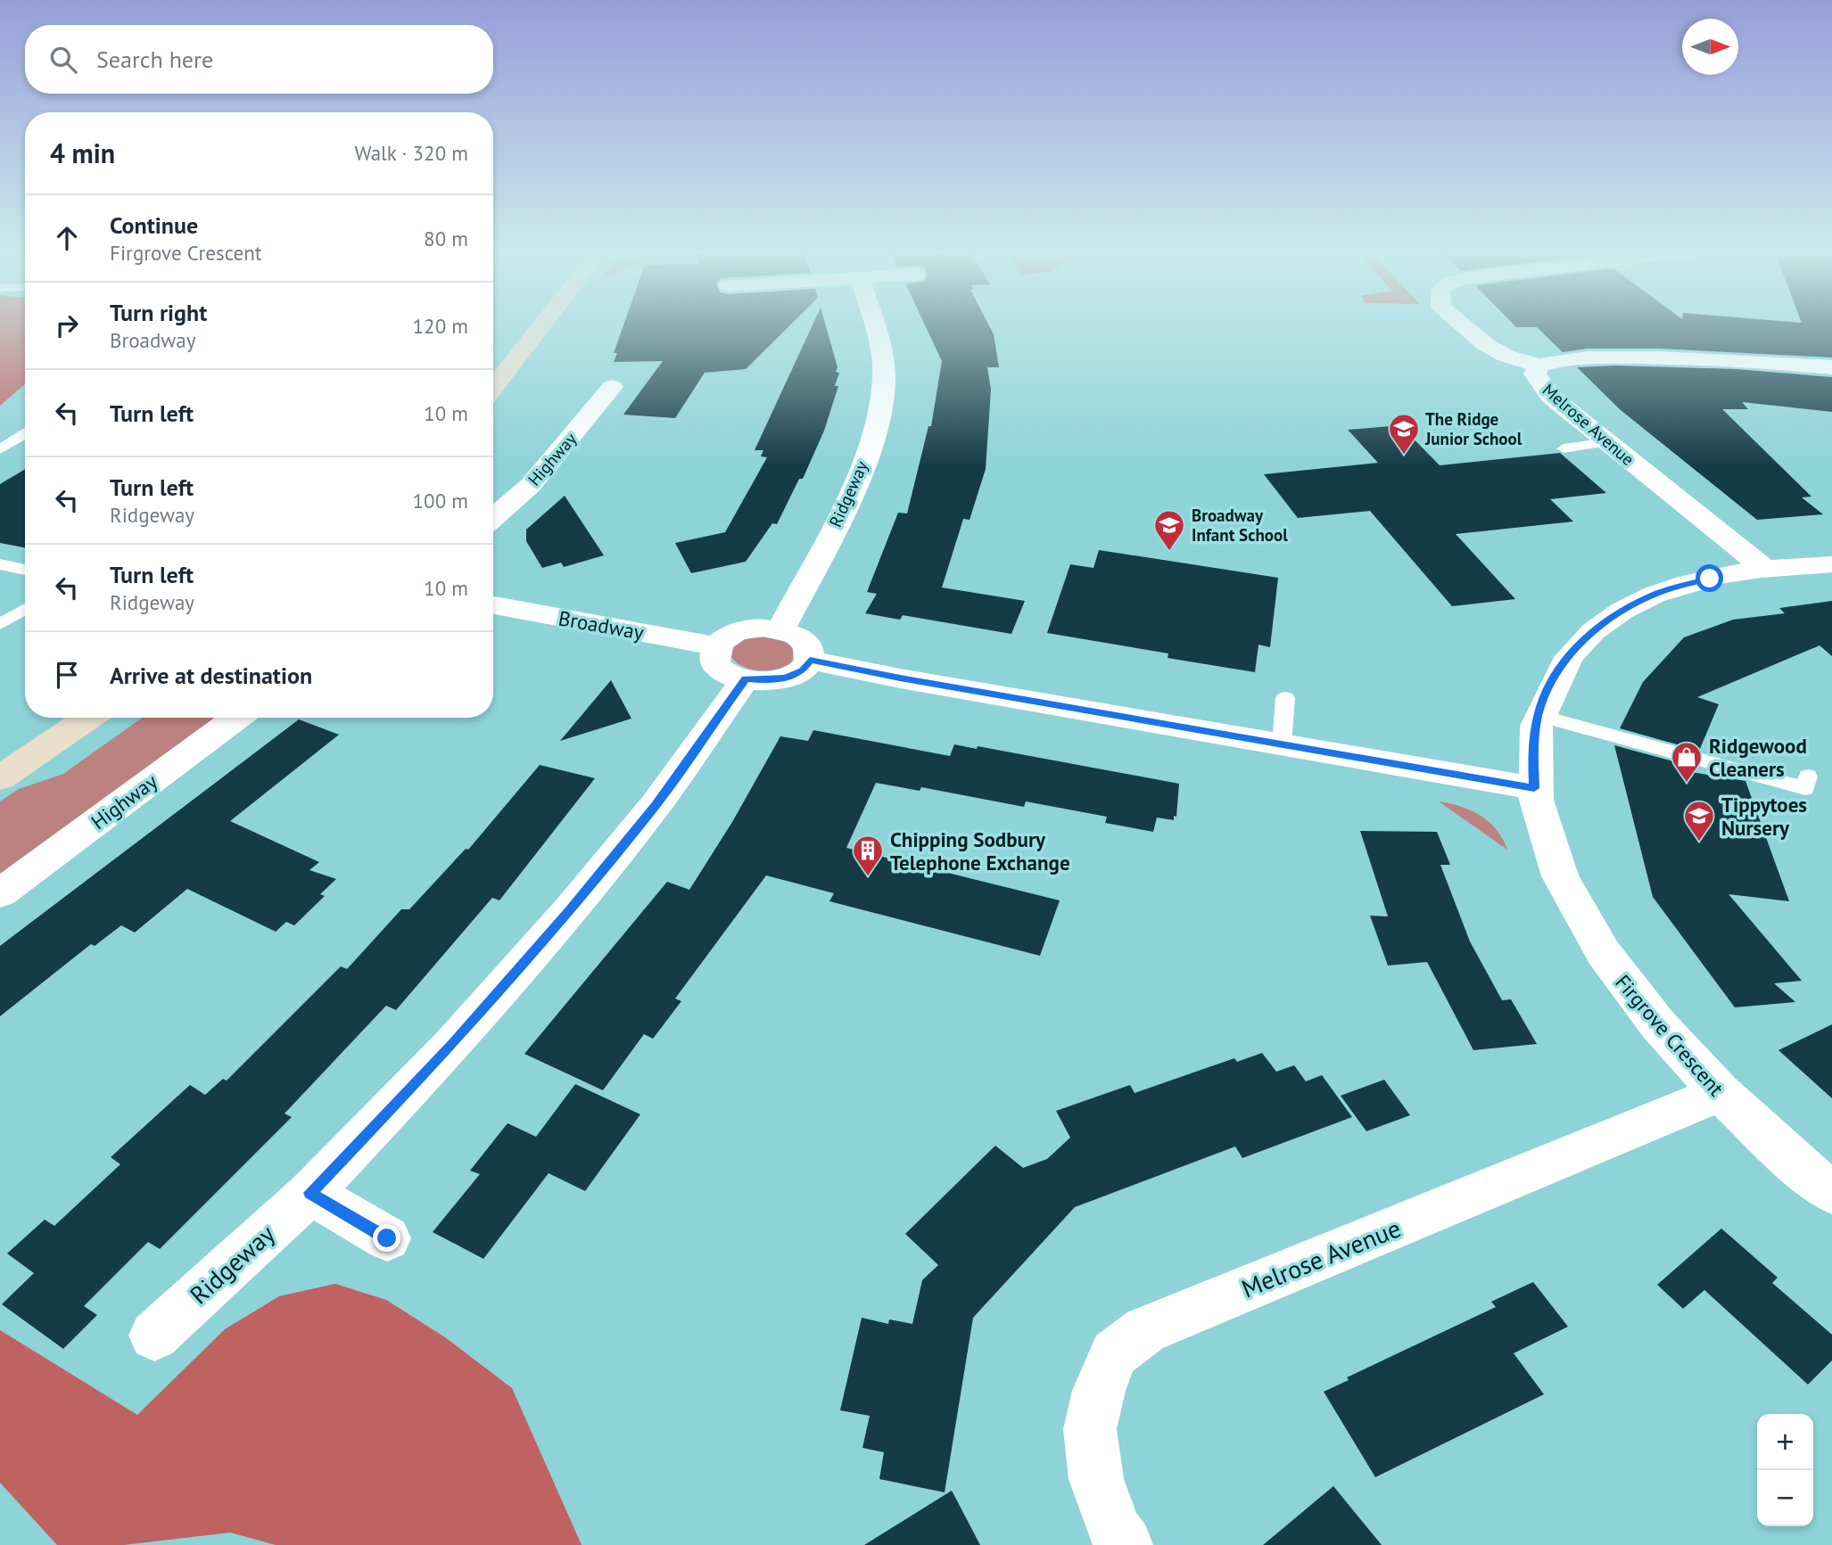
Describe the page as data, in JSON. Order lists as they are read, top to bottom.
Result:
{
  "streets": {
    "street": [
      "Melrose Avenue",
      "Highway",
      "Ridgeway",
      "Broadway",
      "Firgrove Crescent"
    ]
  },
  "crossings": [
    ["Melrose Avenue", "Firgrove Crescent"]
  ],
  "places": {
    "school or university": ["The Ridge Junior School", "Broadway Infant School", "Tippytoes Nursery"],
    "shop": ["Ridgewood Cleaners"],
    "building": ["Chipping Sodbury Telephone Exchange"]
  },
  "north": "right",
  "page": {
    "search": "Search here",
    "heading": ["4 min", "Walk · 320 m"],
    "list": [
      ["Continue", "Firgrove Crescent", "80 m"],
      ["Turn right", "Broadway", "120 m"],
      ["Turn left", "10 m"],
      ["Turn left", "Ridgeway", "100 m"],
      ["Turn left", "Ridgeway", "10 m"],
      "Arrive at destination"
    ],
    "map_buttons": ["+", "−"]
  }
}
